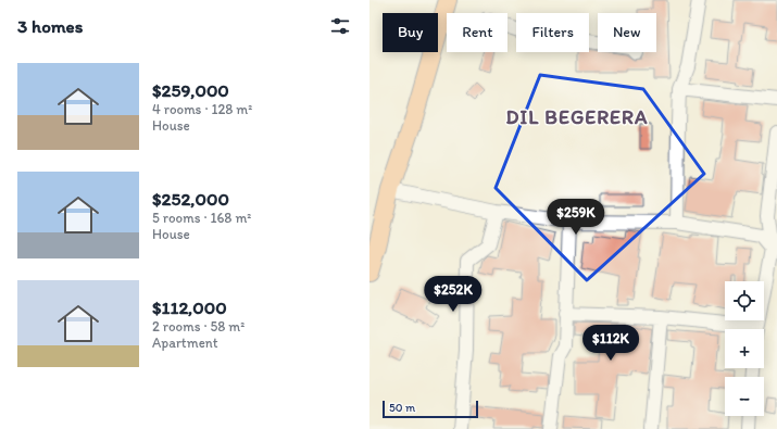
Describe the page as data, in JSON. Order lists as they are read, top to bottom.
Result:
{
  "districts": ["DIL BEGERERA"],
  "scale_bar": "50 m",
  "page": {
    "heading": "3 homes",
    "chip": [
      "Buy",
      "Rent",
      "Filters",
      "New"
    ],
    "list": [
      {
        "name": "$259,000",
        "note": "4 rooms · 128 m² · House"
      },
      {
        "name": "$252,000",
        "note": "5 rooms · 168 m² · House"
      },
      {
        "name": "$112,000",
        "note": "2 rooms · 58 m² · Apartment"
      }
    ],
    "price": ["$259K", "$252K", "$112K"],
    "map_buttons": ["+", "−"],
    "scale": "50 m"
  }
}
